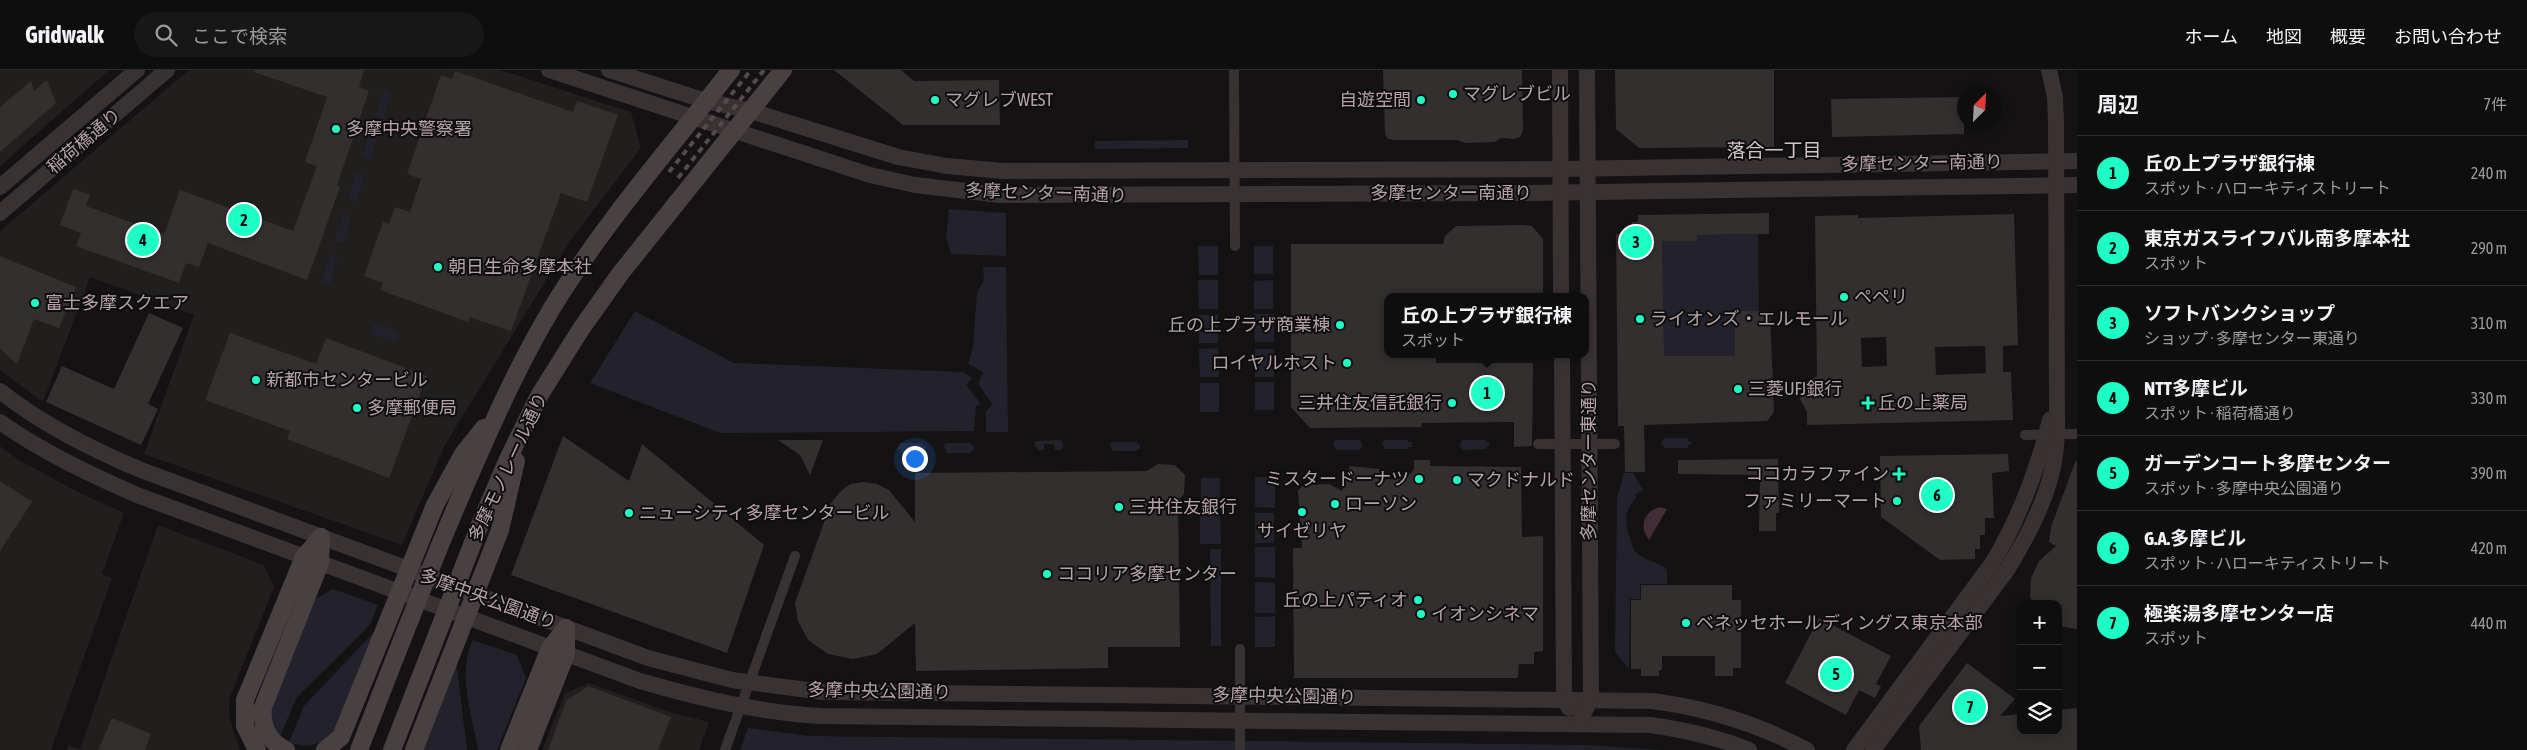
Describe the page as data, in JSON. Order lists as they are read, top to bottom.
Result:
{
  "streets": {
    "main road": ["多摩モノレール通り"],
    "street": [
      "稲荷橋通り",
      "多摩センター南通り",
      "多摩センター東通り",
      "多摩中央公園通り"
    ]
  },
  "crossings": [
    ["多摩センター南通り", "多摩センター東通り"],
    ["多摩センター南通り", "多摩モノレール通り"],
    ["多摩センター東通り", "多摩中央公園通り"]
  ],
  "districts": ["落合一丁目"],
  "places": {
    "other": [
      "マグレブビル",
      "マグレブWEST",
      "自遊空間",
      "多摩中央警察署",
      "朝日生命多摩本社",
      "ペペリ",
      "富士多摩スクエア",
      "ライオンズ・エルモール",
      "丘の上プラザ商業棟",
      "ロイヤルホスト",
      "新都市センタービル",
      "三菱UFJ銀行",
      "三井住友信託銀行",
      "多摩郵便局",
      "ミスタードーナツ",
      "マクドナルド",
      "ファミリーマート",
      "ローソン",
      "三井住友銀行",
      "サイゼリヤ",
      "ニューシティ多摩センタービル",
      "ココリア多摩センター",
      "丘の上パティオ",
      "イオンシネマ",
      "ベネッセホールディングス東京本部"
    ],
    "health": ["丘の上薬局", "ココカラファイン"]
  },
  "north": "top right",
  "page": {
    "header": "Gridwalk",
    "search": "ここで検索",
    "nav": [
      "ホーム",
      "地図",
      "概要",
      "お問い合わせ"
    ],
    "heading": ["周辺", "7件"],
    "list": [
      {
        "mark": "1",
        "name": "丘の上プラザ銀行棟",
        "note": "スポット · ハローキティストリート",
        "value": "240 m"
      },
      {
        "mark": "2",
        "name": "東京ガスライフバル南多摩本社",
        "note": "スポット",
        "value": "290 m"
      },
      {
        "mark": "3",
        "name": "ソフトバンクショップ",
        "note": "ショップ · 多摩センター東通り",
        "value": "310 m"
      },
      {
        "mark": "4",
        "name": "NTT多摩ビル",
        "note": "スポット · 稲荷橋通り",
        "value": "330 m"
      },
      {
        "mark": "5",
        "name": "ガーデンコート多摩センター",
        "note": "スポット · 多摩中央公園通り",
        "value": "390 m"
      },
      {
        "mark": "6",
        "name": "G.A.多摩ビル",
        "note": "スポット · ハローキティストリート",
        "value": "420 m"
      },
      {
        "mark": "7",
        "name": "極楽湯多摩センター店",
        "note": "スポット",
        "value": "440 m"
      }
    ],
    "pins": [
      "2",
      "4",
      "3",
      "1",
      "6",
      "5",
      "7"
    ],
    "popup": ["丘の上プラザ銀行棟", "スポット"],
    "map_buttons": ["+", "−"]
  }
}
